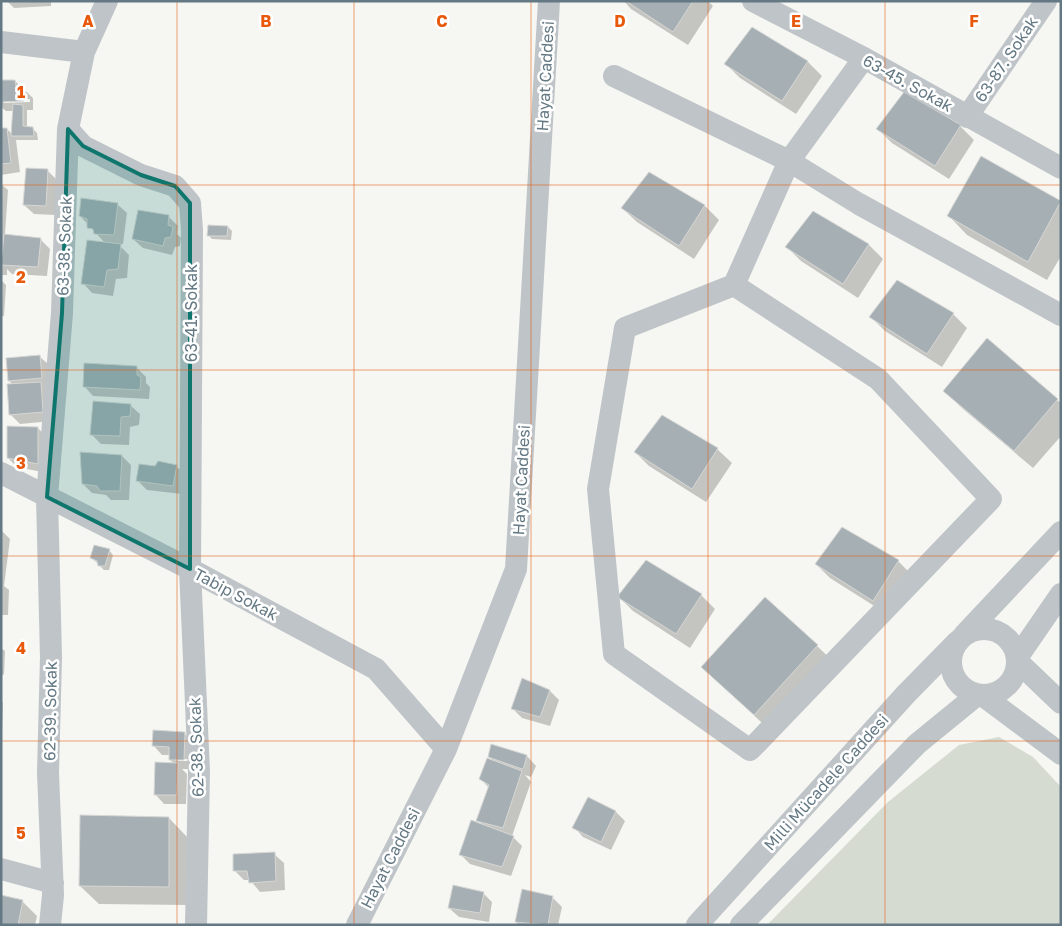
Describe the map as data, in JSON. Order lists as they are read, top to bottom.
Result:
{
  "streets": {
    "street": [
      "63-87. Sokak",
      "Hayat Caddesi",
      "63-45. Sokak",
      "63-38. Sokak",
      "63-41. Sokak",
      "Tabip Sokak",
      "62-39. Sokak",
      "62-38. Sokak",
      "Milli Mücadele Caddesi"
    ]
  },
  "crossings": [
    ["63-87. Sokak", "63-45. Sokak"],
    ["Hayat Caddesi", "Tabip Sokak"],
    ["63-38. Sokak", "63-41. Sokak"],
    ["63-38. Sokak", "Tabip Sokak"],
    ["63-38. Sokak", "62-39. Sokak"],
    ["63-41. Sokak", "Tabip Sokak"],
    ["63-41. Sokak", "62-38. Sokak"],
    ["Tabip Sokak", "62-39. Sokak"],
    ["Tabip Sokak", "62-38. Sokak"]
  ],
  "grid": {
    "columns": [
      "A",
      "B",
      "C",
      "D",
      "E",
      "F"
    ],
    "rows": [
      "1",
      "2",
      "3",
      "4",
      "5"
    ]
  }
}
